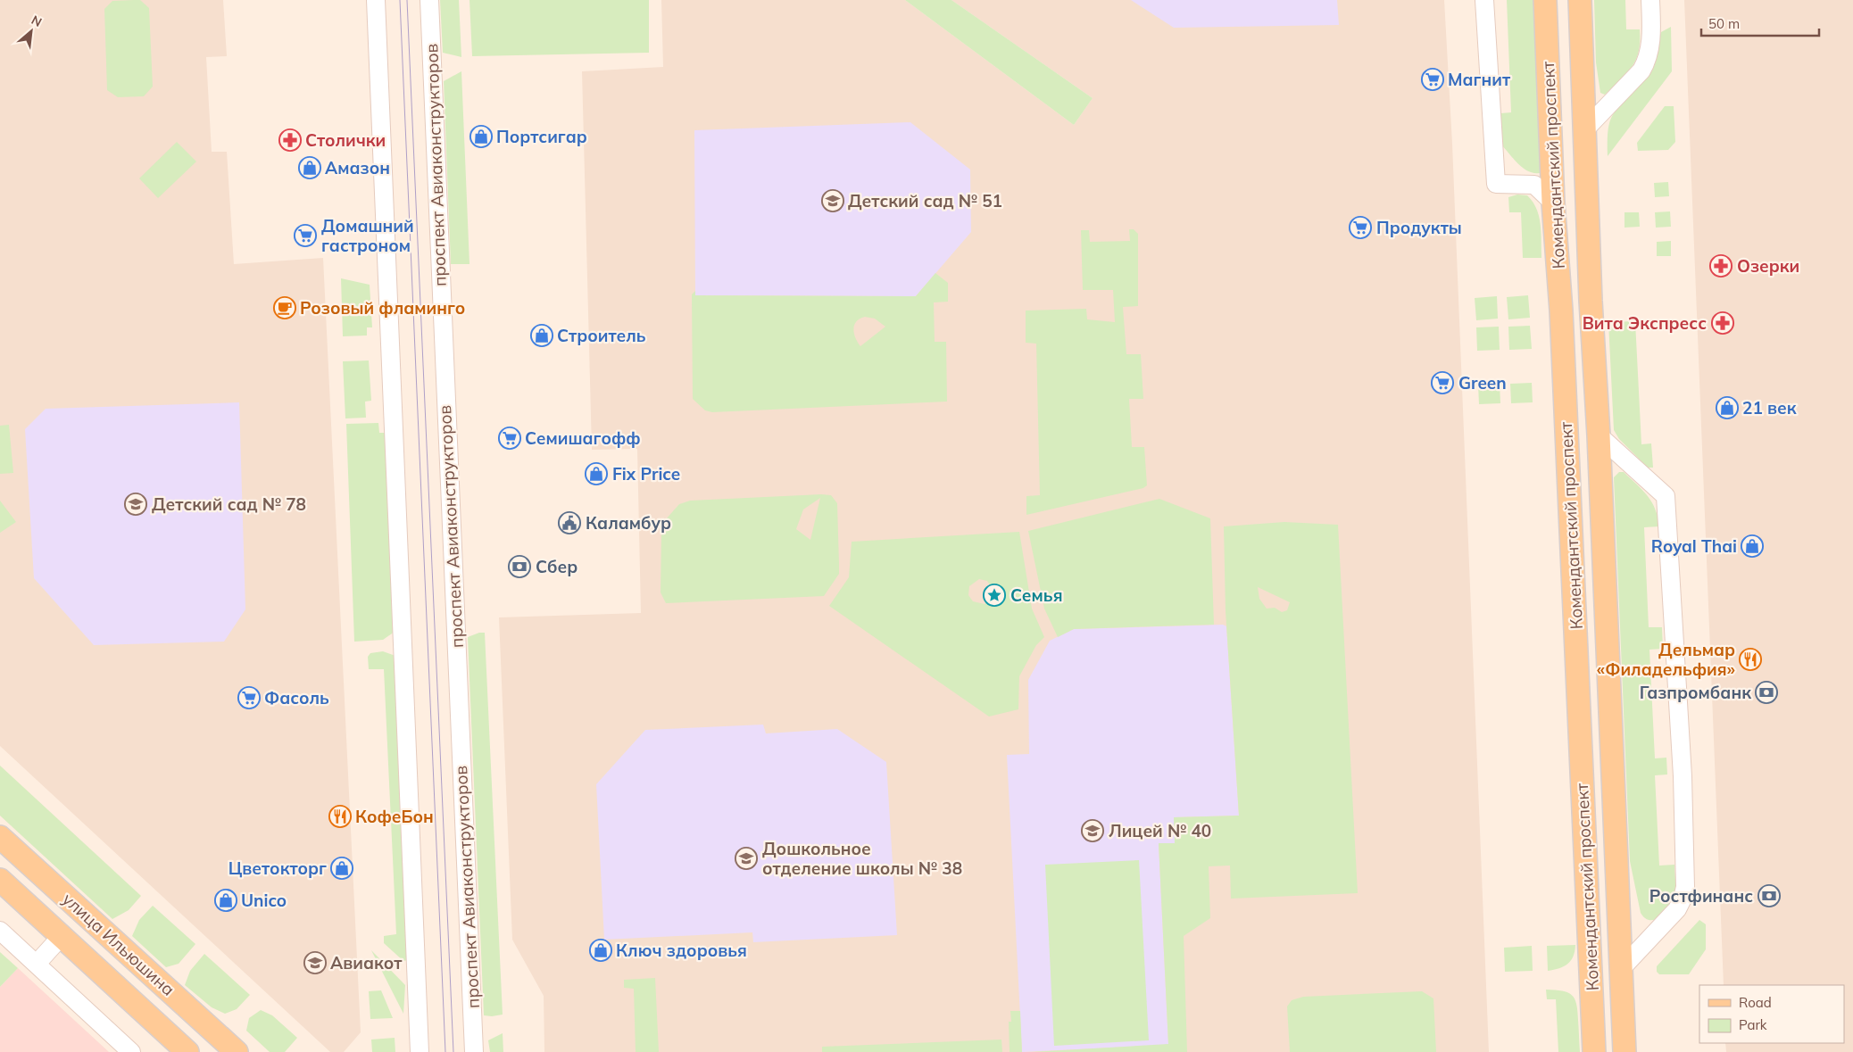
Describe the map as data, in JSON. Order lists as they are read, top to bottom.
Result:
{
  "streets": {
    "main road": ["Комендантский проспект", "улица Ильюшина"],
    "street": ["проспект Авиаконструкторов"]
  },
  "places": {
    "supermarket": [
      "Магнит",
      "Продукты",
      "Домашний гастроном",
      "Green",
      "Семишагофф",
      "Фасоль"
    ],
    "shop": [
      "Портсигар",
      "Амазон",
      "Строитель",
      "21 век",
      "Fix Price",
      "Royal Thai",
      "Цветокторг",
      "Unico",
      "Ключ здоровья"
    ],
    "pharmacy": ["Столички", "Озерки", "Вита Экспресс"],
    "school or university": [
      "Детский сад № 51",
      "Детский сад № 78",
      "Лицей № 40",
      "Дошкольное отделение школы № 38",
      "Авиакот"
    ],
    "cafe": ["Розовый фламинго"],
    "public building": ["Каламбур"],
    "bank": ["Сбер", "Газпромбанк", "Ростфинанс"],
    "place": ["Семья"],
    "restaurant": ["Дельмар «Филадельфия»", "КофеБон"]
  },
  "legend": ["Road", "Park"],
  "scale_bar": "50 m",
  "north": "top right"
}
